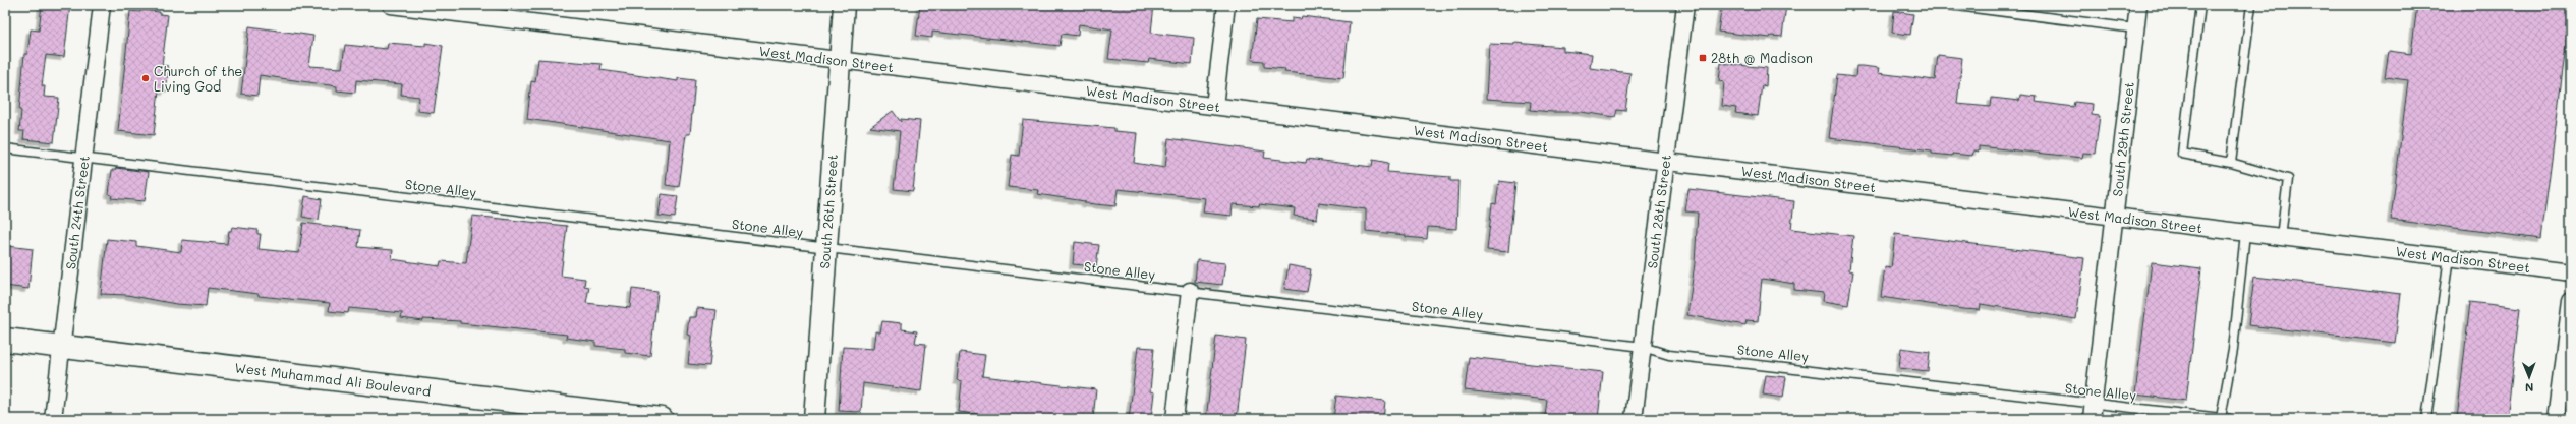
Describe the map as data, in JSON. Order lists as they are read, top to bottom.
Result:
{
  "streets": {
    "main road": ["West Muhammad Ali Boulevard"],
    "street": [
      "West Madison Street",
      "South 29th Street",
      "South 26th Street",
      "South 28th Street",
      "South 24th Street"
    ],
    "lane": ["Stone Alley"]
  },
  "crossings": [
    ["West Madison Street", "South 29th Street"],
    ["West Madison Street", "South 26th Street"],
    ["West Madison Street", "South 28th Street"],
    ["South 29th Street", "Stone Alley"],
    ["Stone Alley", "South 26th Street"],
    ["Stone Alley", "South 28th Street"],
    ["Stone Alley", "South 24th Street"],
    ["South 24th Street", "West Muhammad Ali Boulevard"]
  ],
  "places": {
    "transit": ["28th @ Madison"],
    "other": ["Church of the Living God"]
  },
  "north": "bottom"
}
